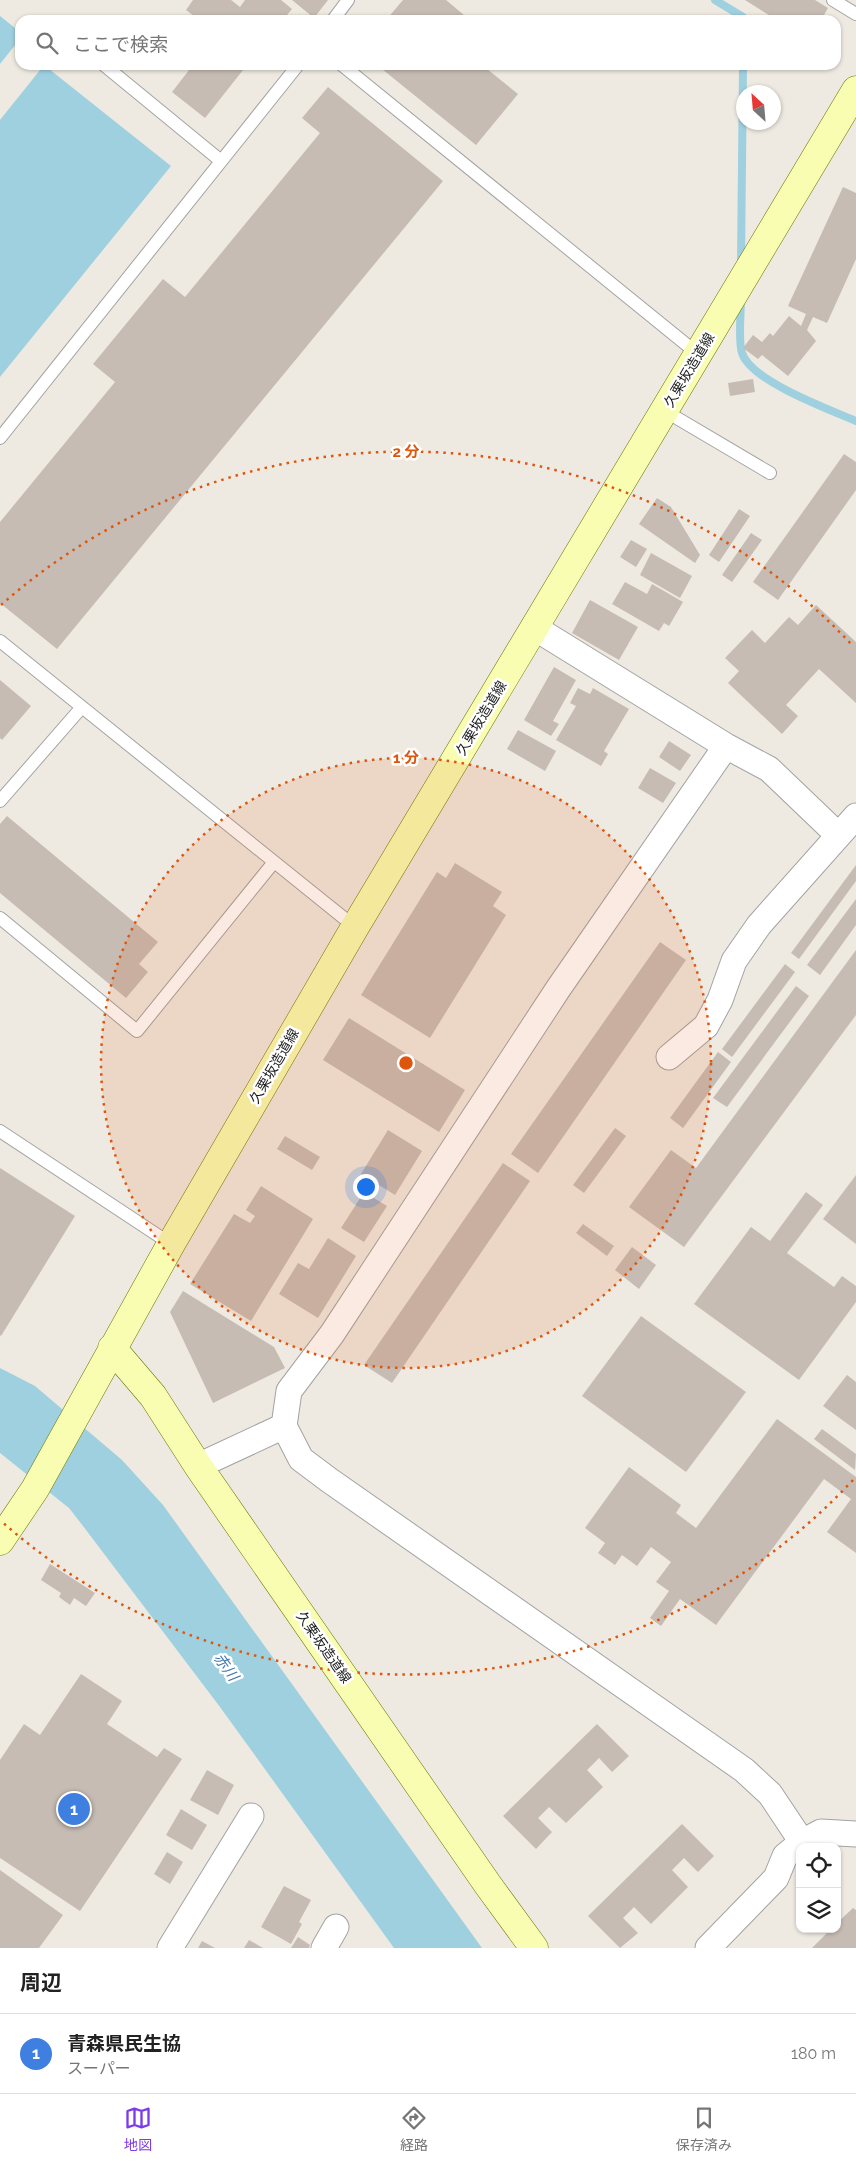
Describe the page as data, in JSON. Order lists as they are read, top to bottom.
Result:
{
  "streets": {
    "main road": ["久栗坂造道線"]
  },
  "water": ["赤川"],
  "north": "top left",
  "page": {
    "search": "ここで検索",
    "pins": "1",
    "heading": "周辺",
    "list": [
      {
        "mark": "1",
        "name": "青森県民生協",
        "note": "スーパー",
        "value": "180 m"
      }
    ],
    "nav": ["地図", "経路", "保存済み"]
  },
  "rings": ["2 分", "1 分"]
}
